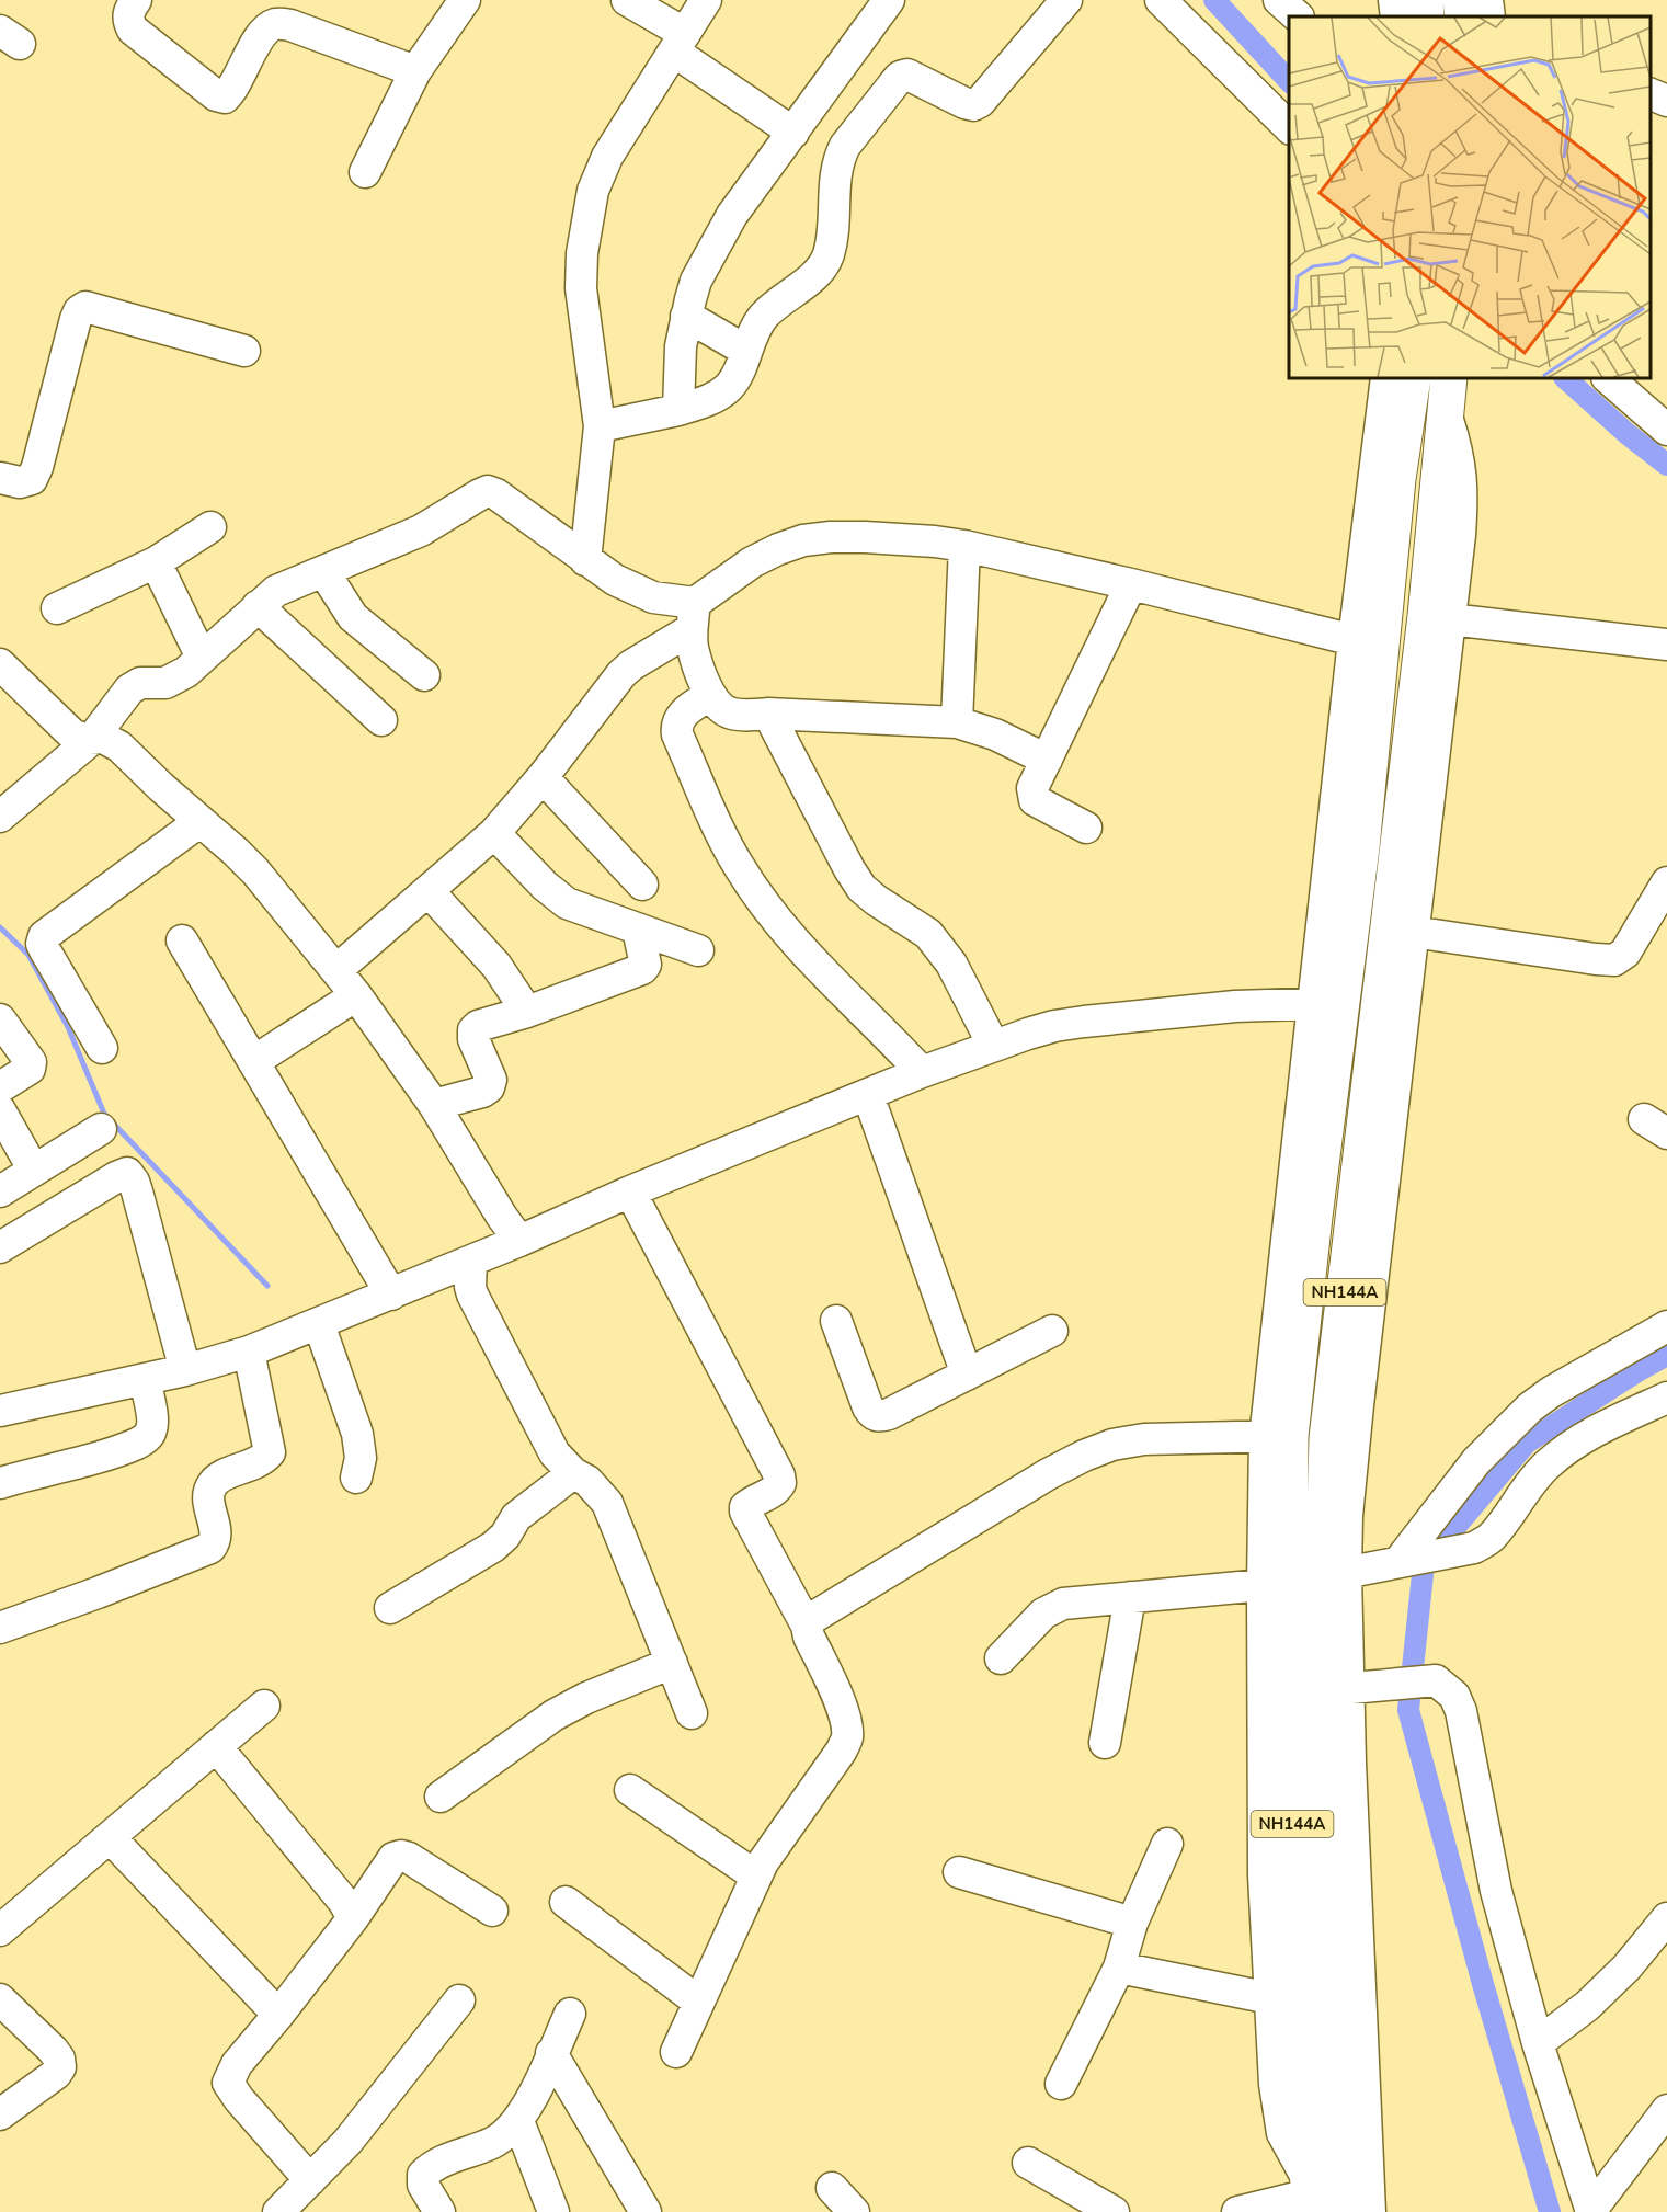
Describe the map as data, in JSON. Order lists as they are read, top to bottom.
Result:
{
  "streets": {
    "highway": ["NH144A"]
  }
}
